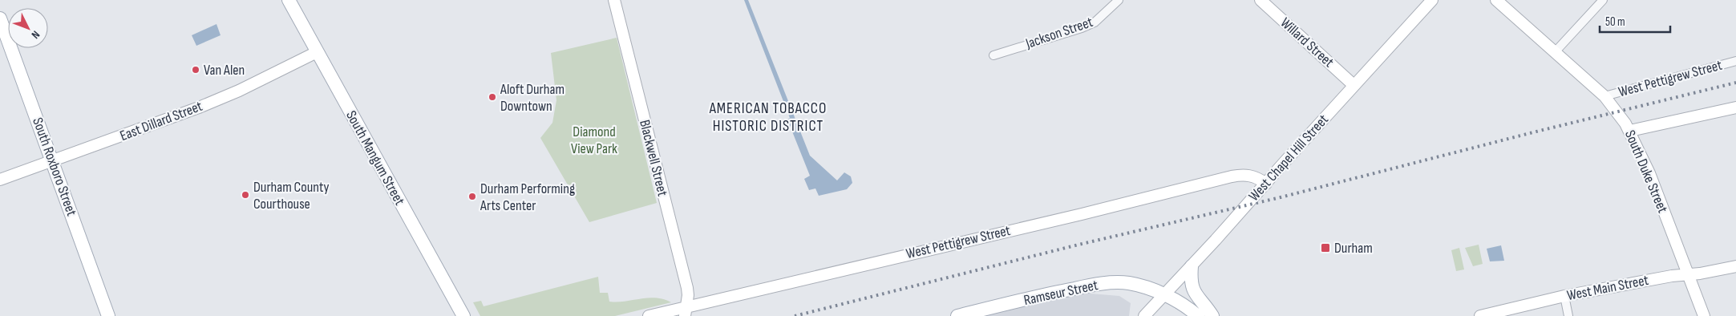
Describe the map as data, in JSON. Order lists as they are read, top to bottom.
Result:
{
  "streets": {
    "main road": ["South Mangum Street", "South Roxboro Street", "Ramseur Street"],
    "street": [
      "Jackson Street",
      "Willard Street",
      "West Pettigrew Street",
      "East Dillard Street",
      "Blackwell Street",
      "West Chapel Hill Street",
      "South Duke Street",
      "West Main Street"
    ]
  },
  "crossings": [
    ["Willard Street", "West Chapel Hill Street"],
    ["West Pettigrew Street", "Blackwell Street"],
    ["West Pettigrew Street", "West Chapel Hill Street"],
    ["West Pettigrew Street", "South Duke Street"],
    ["East Dillard Street", "South Mangum Street"],
    ["East Dillard Street", "South Roxboro Street"],
    ["West Chapel Hill Street", "Ramseur Street"],
    ["South Duke Street", "West Main Street"]
  ],
  "districts": ["AMERICAN TOBACCO HISTORIC DISTRICT"],
  "parks": ["Diamond View Park"],
  "places": {
    "other": [
      "Van Alen",
      "Aloft Durham Downtown",
      "Durham County Courthouse",
      "Durham Performing Arts Center"
    ],
    "transit": ["Durham"]
  },
  "scale_bar": "50 m",
  "north": "bottom right"
}
